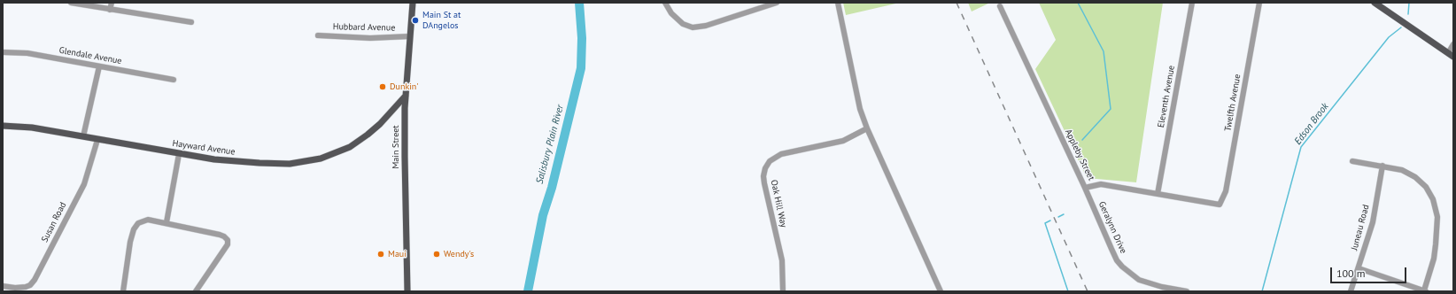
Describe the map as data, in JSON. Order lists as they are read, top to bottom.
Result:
{
  "streets": {
    "main road": ["Main Street", "Hayward Avenue"],
    "street": [
      "Hubbard Avenue",
      "Glendale Avenue",
      "Eleventh Avenue",
      "Twelfth Avenue",
      "Appleby Street",
      "Oak Hill Way",
      "Susan Road",
      "Geralynn Drive",
      "Juneau Road"
    ]
  },
  "crossings": [
    ["Hubbard Avenue", "Main Street"],
    ["Eleventh Avenue", "Appleby Street"],
    ["Twelfth Avenue", "Appleby Street"],
    ["Main Street", "Hayward Avenue"],
    ["Hayward Avenue", "Susan Road"],
    ["Appleby Street", "Geralynn Drive"]
  ],
  "water": ["Edson Brook", "Salisbury Plain River"],
  "places": [
    "Main St at DAngelos",
    "Dunkin'",
    "Maui",
    "Wendy's"
  ],
  "scale_bar": "100 m"
}
